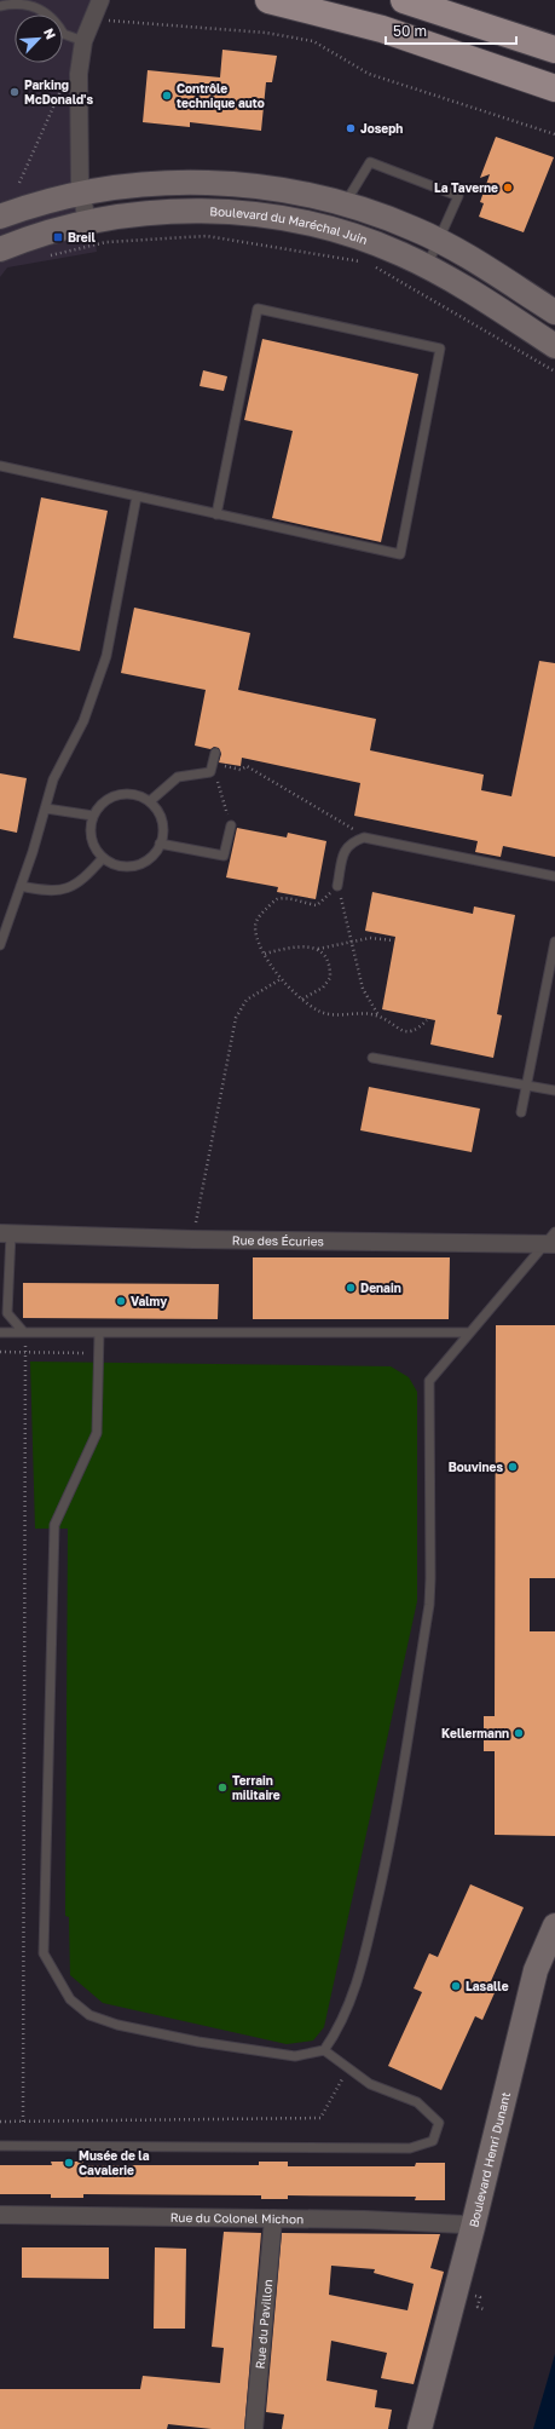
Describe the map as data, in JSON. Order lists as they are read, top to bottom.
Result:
{
  "streets": {
    "main road": ["Boulevard du Maréchal Juin", "Boulevard Henri Dunant"],
    "street": ["Rue des Écuries", "Rue du Colonel Michon", "Rue du Pavillon"]
  },
  "crossings": [
    ["Boulevard Henri Dunant", "Rue du Colonel Michon"],
    ["Rue du Colonel Michon", "Rue du Pavillon"]
  ],
  "places": {
    "other": [
      "Parking McDonald's",
      "Contrôle technique auto",
      "Joseph",
      "La Taverne",
      "Denain",
      "Valmy",
      "Bouvines",
      "Kellermann",
      "Terrain militaire",
      "Lasalle",
      "Musée de la Cavalerie"
    ],
    "transit": ["Breil"]
  },
  "scale_bar": "50 m",
  "north": "top right"
}
